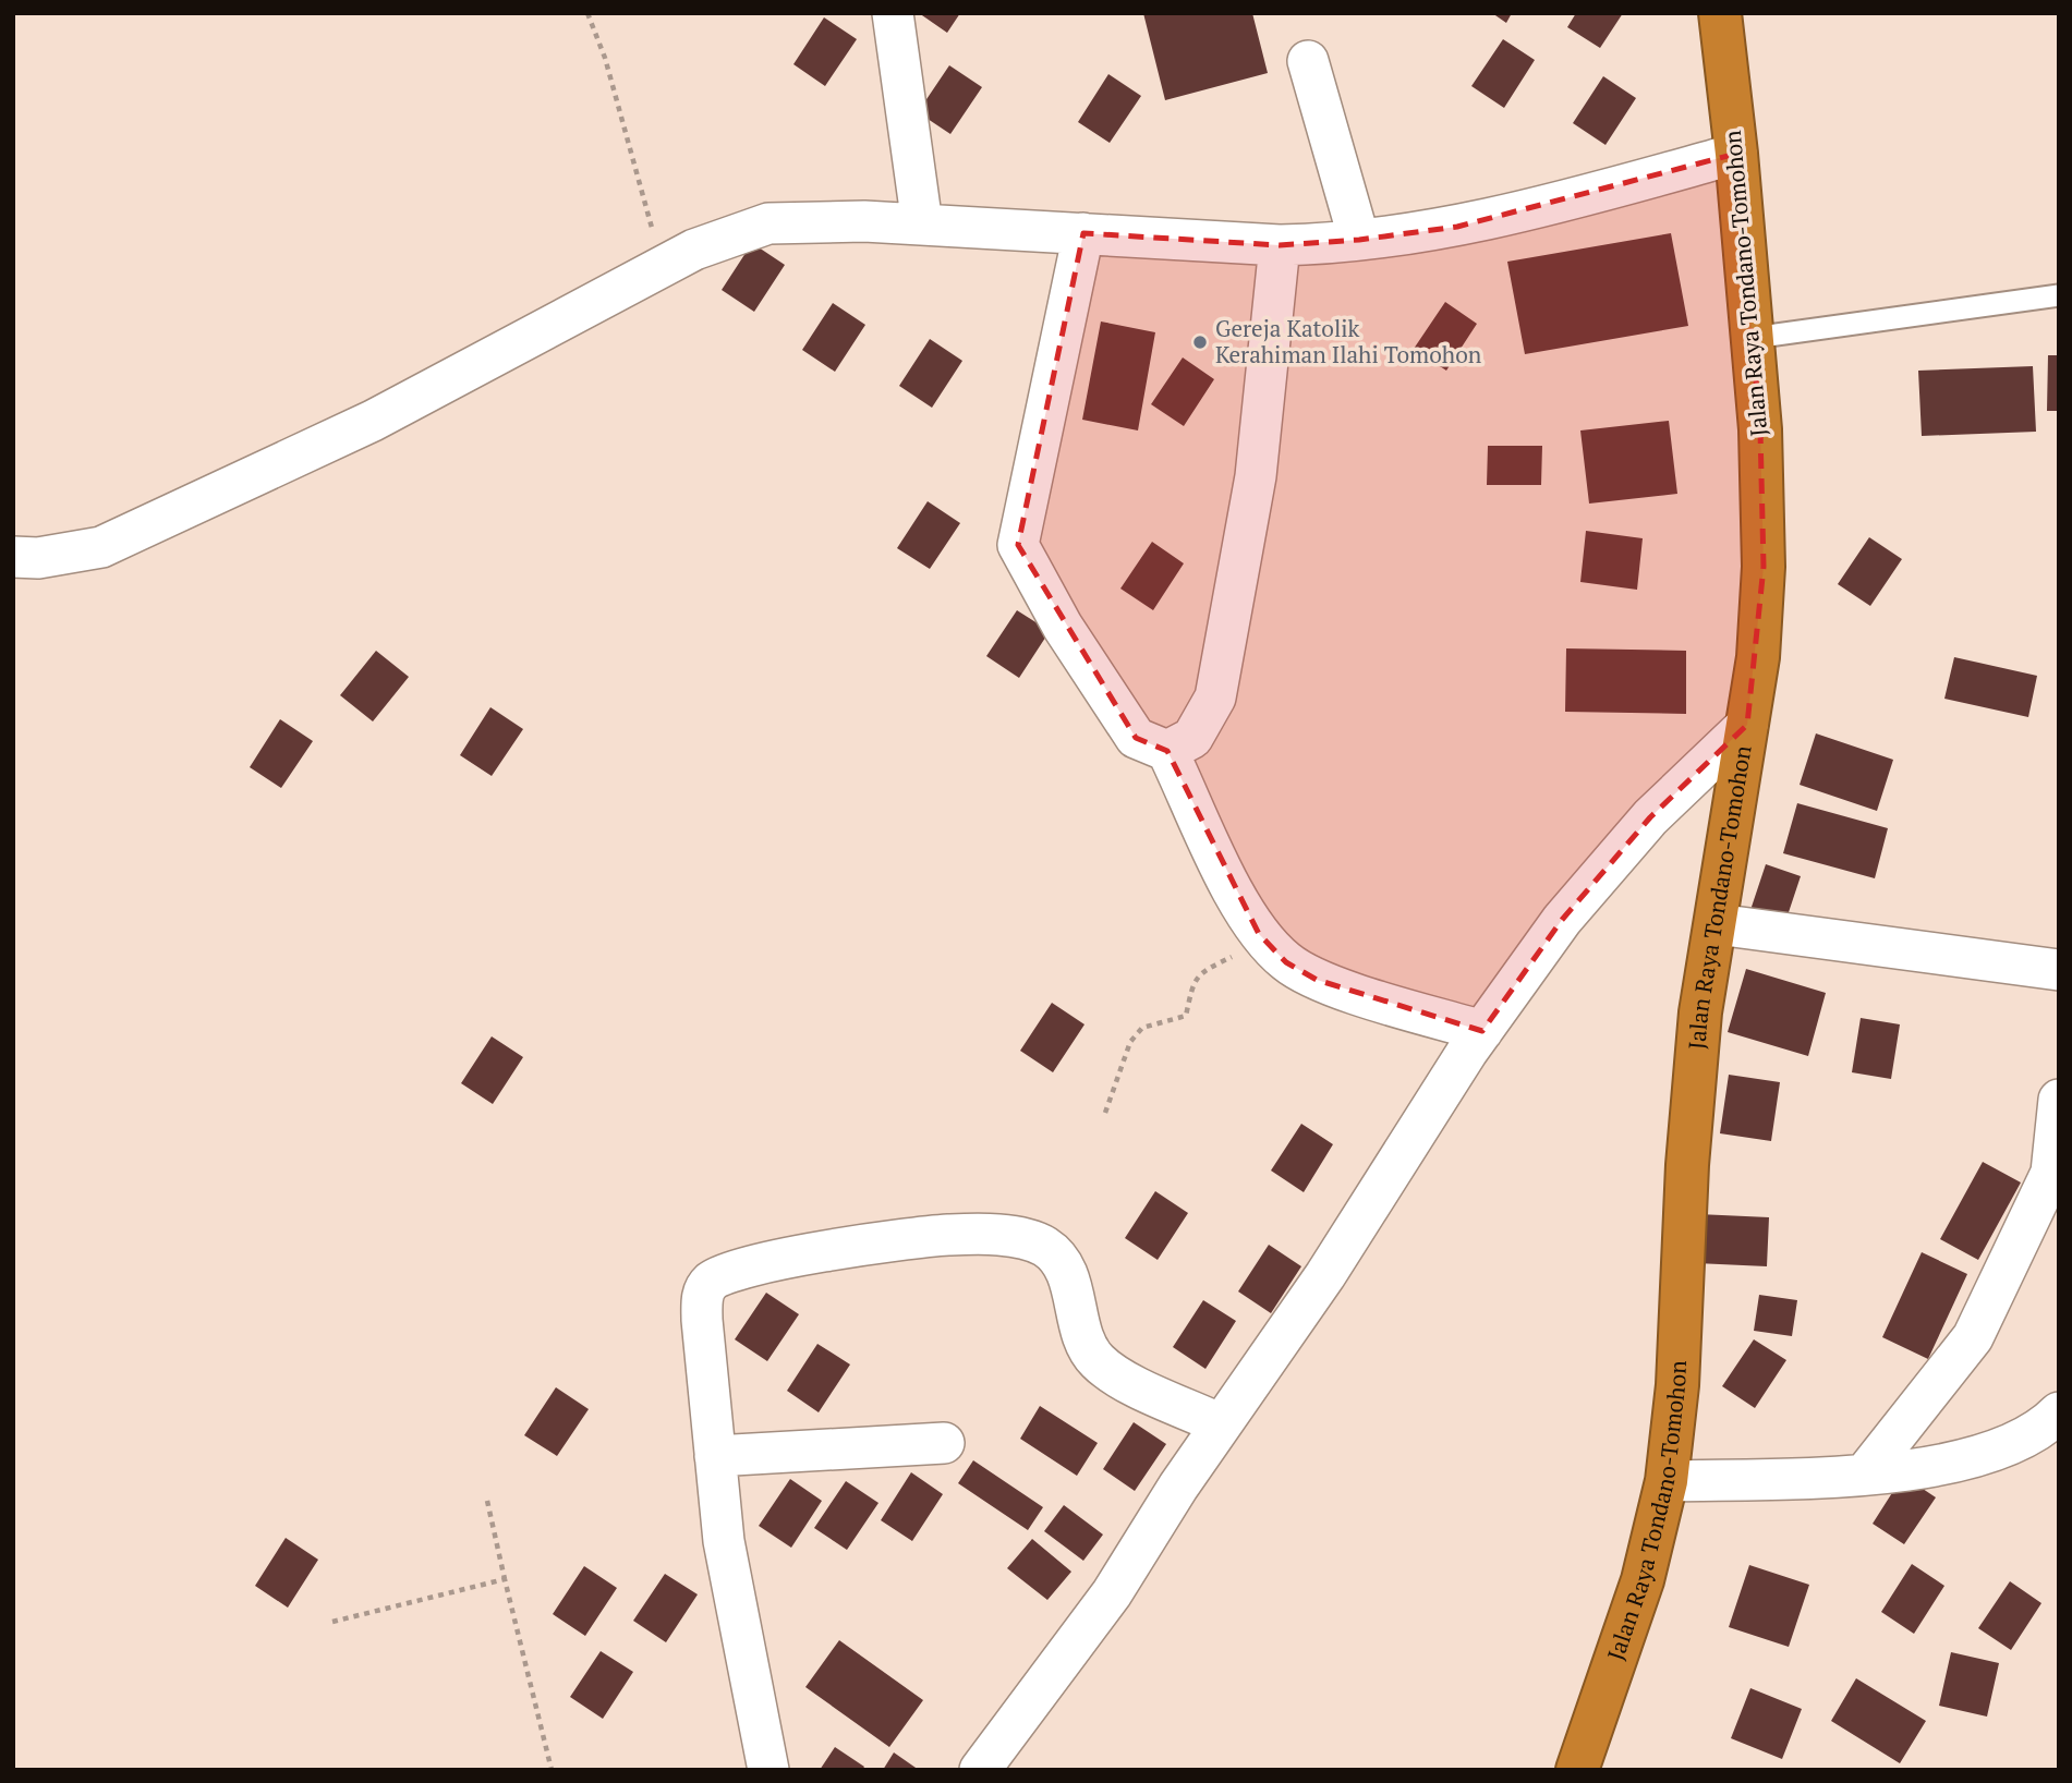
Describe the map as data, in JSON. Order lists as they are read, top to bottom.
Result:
{
  "streets": {
    "highway": ["Jalan Raya Tondano-Tomohon"]
  },
  "places": ["Gereja Katolik Kerahiman Ilahi Tomohon"]
}
